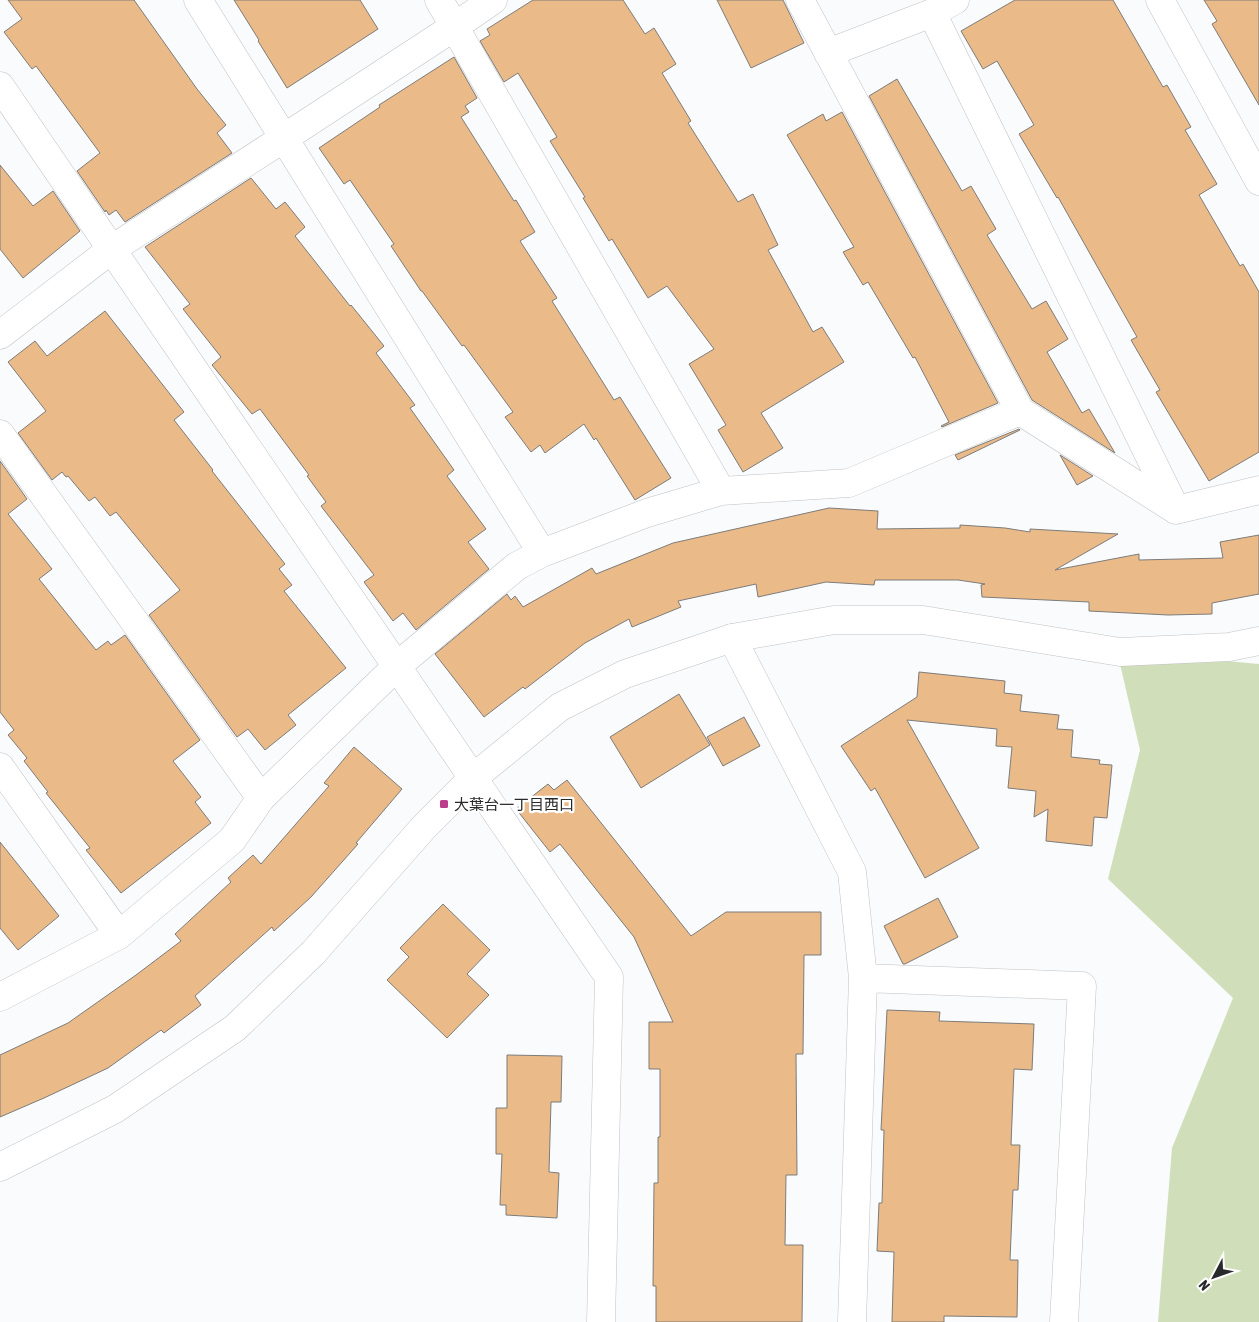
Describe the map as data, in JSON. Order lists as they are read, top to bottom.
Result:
{
  "places": {
    "transit": ["大葉台一丁目西口"]
  },
  "north": "bottom left"
}
